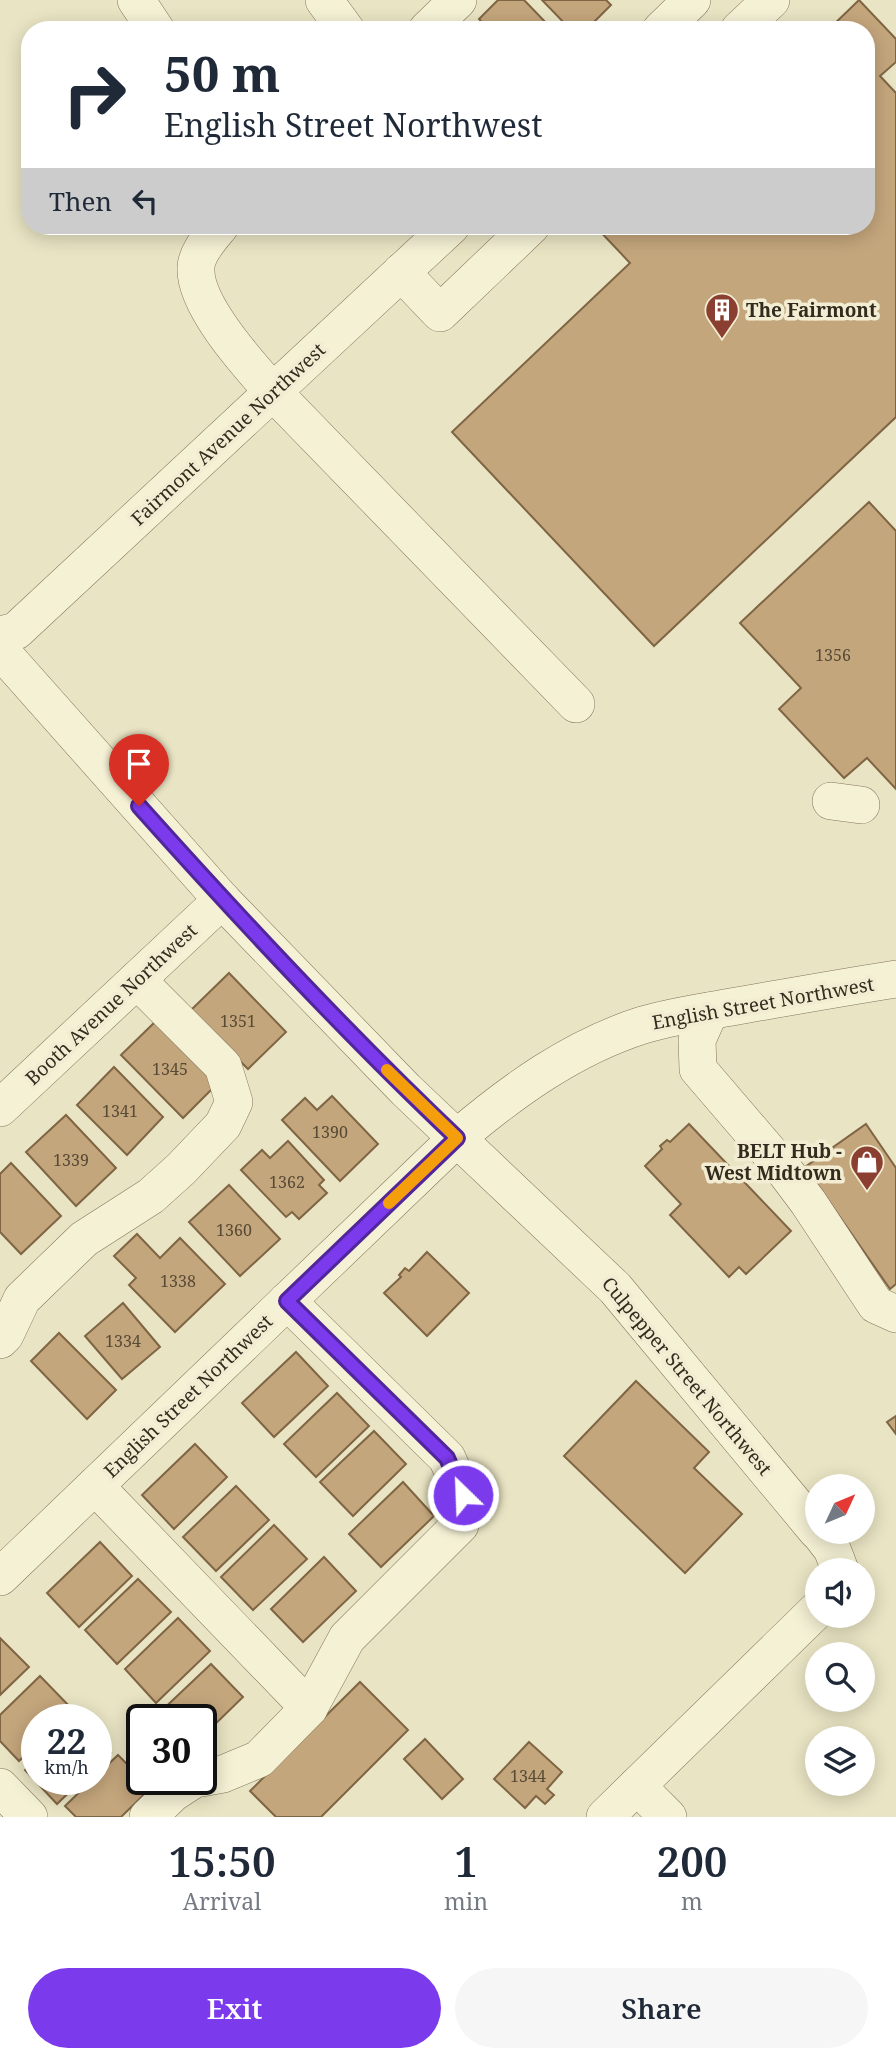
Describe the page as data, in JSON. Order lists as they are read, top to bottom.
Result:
{
  "streets": {
    "street": [
      "Fairmont Avenue Northwest",
      "English Street Northwest",
      "Booth Avenue Northwest",
      "Culpepper Street Northwest"
    ]
  },
  "crossings": [
    ["English Street Northwest", "Culpepper Street Northwest"],
    ["Booth Avenue Northwest", "Culpepper Street Northwest"]
  ],
  "places": {
    "building": ["The Fairmont"],
    "shop": ["BELT Hub - West Midtown"]
  },
  "house_numbers": [
    "1356",
    "1351",
    "1345",
    "1341",
    "1390",
    "1339",
    "1362",
    "1360",
    "1338",
    "1334",
    "1344"
  ],
  "north": "top right",
  "page": {
    "turn": ["50 m", "English Street Northwest"],
    "then": "Then",
    "speed": "22 km/h",
    "limit": "30",
    "eta": [
      "15:50",
      "Arrival",
      "1",
      "min",
      "200",
      "m"
    ],
    "buttons": ["Exit", "Share"]
  }
}
